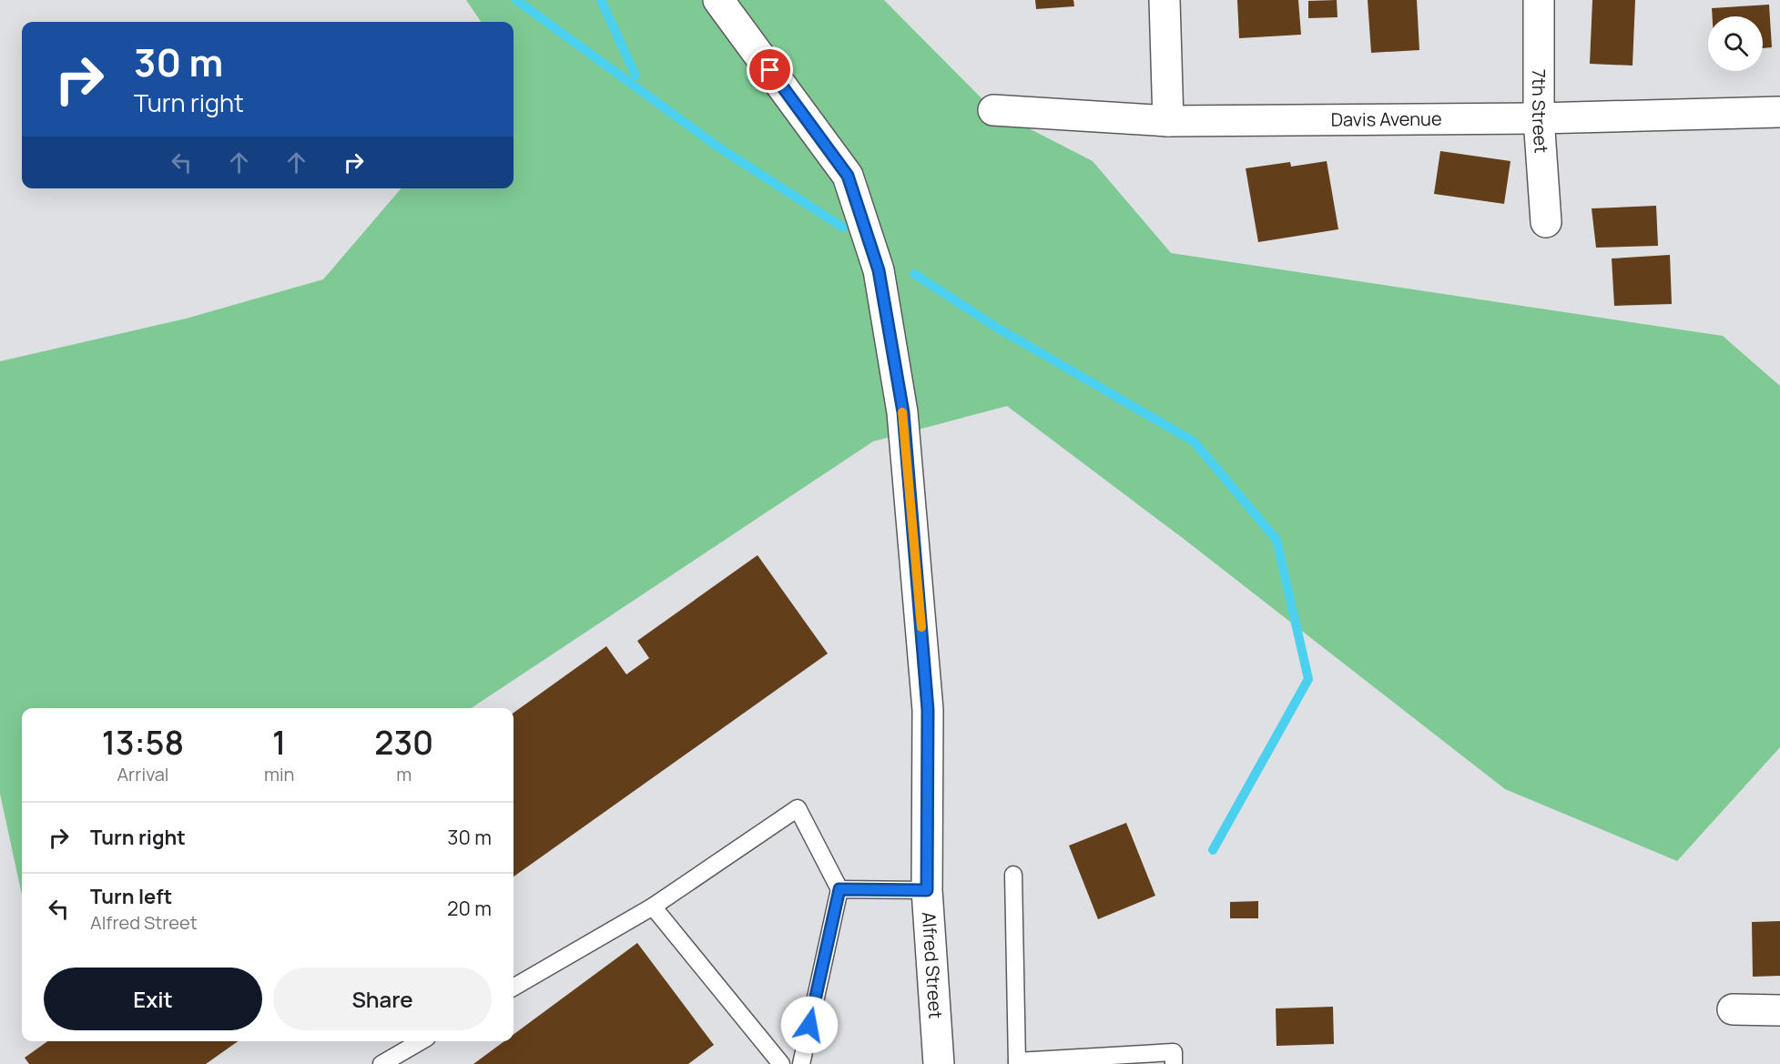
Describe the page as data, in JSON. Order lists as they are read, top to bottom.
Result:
{
  "streets": {
    "street": ["7th Street", "Davis Avenue", "Alfred Street"]
  },
  "crossings": [
    ["7th Street", "Davis Avenue"]
  ],
  "page": {
    "turn": ["30 m", "Turn right"],
    "eta": [
      "13:58",
      "Arrival",
      "1",
      "min",
      "230",
      "m"
    ],
    "list": [
      {
        "name": "Turn right",
        "value": "30 m"
      },
      {
        "name": "Turn left",
        "note": "Alfred Street",
        "value": "20 m"
      }
    ],
    "buttons": ["Exit", "Share"]
  }
}
